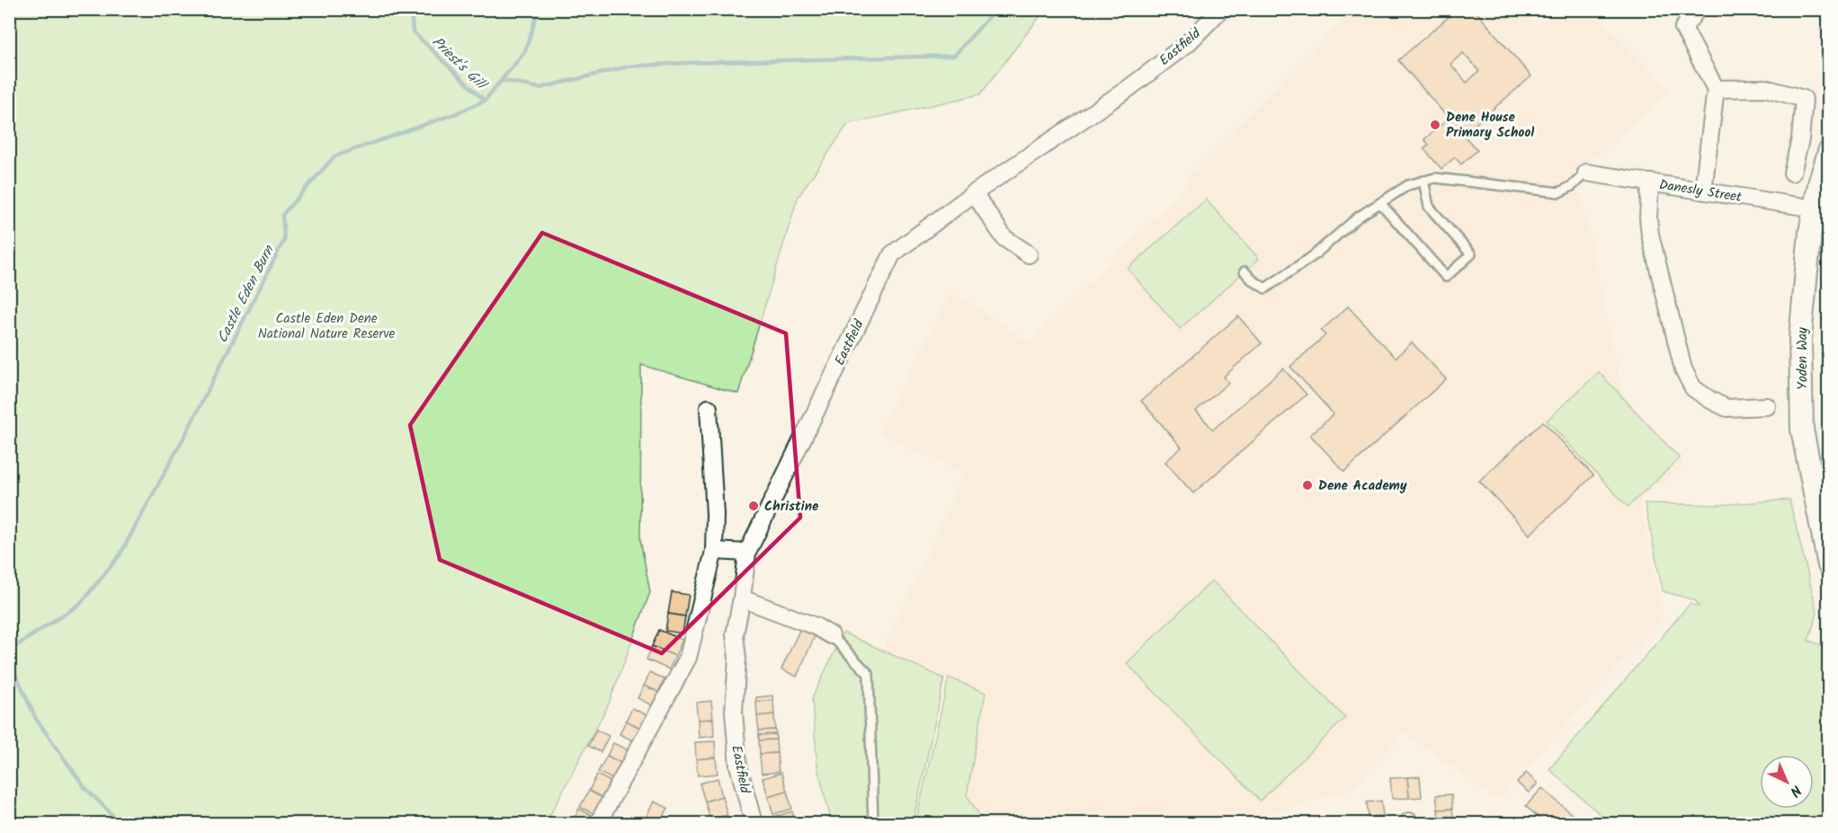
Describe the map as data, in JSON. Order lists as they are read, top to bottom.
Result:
{
  "streets": {
    "main road": ["Yoden Way"],
    "street": ["Eastfield", "Danesly Street"]
  },
  "crossings": [
    ["Danesly Street", "Yoden Way"]
  ],
  "water": ["Priest's Gill", "Castle Eden Burn"],
  "parks": ["Castle Eden Dene National Nature Reserve"],
  "places": ["Dene House Primary School", "Dene Academy", "Christine"],
  "north": "bottom right"
}
